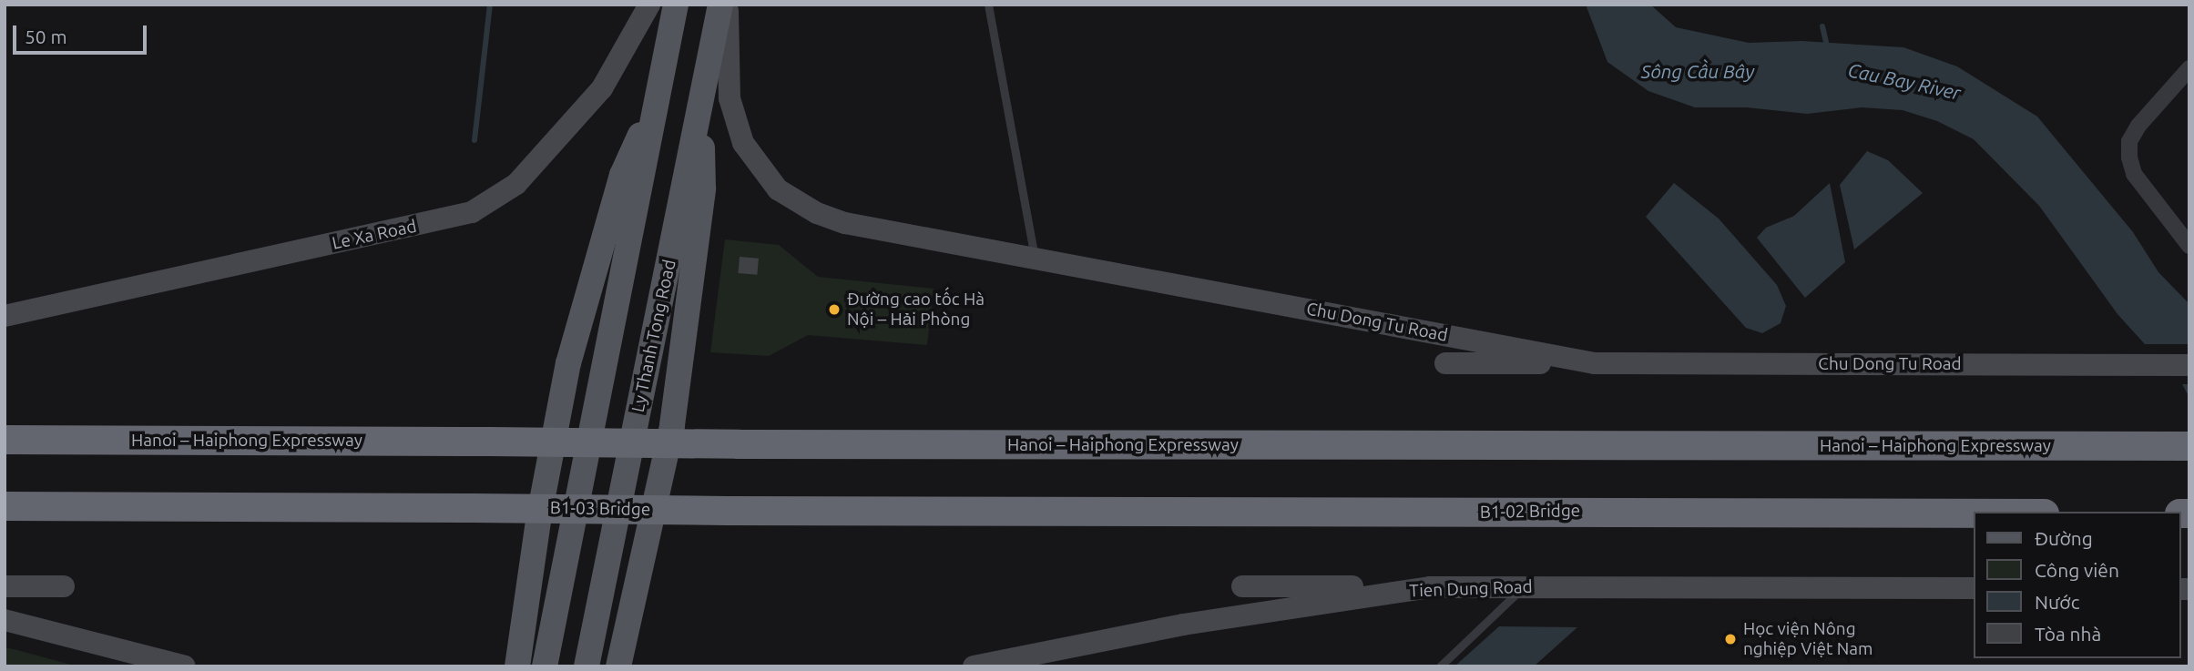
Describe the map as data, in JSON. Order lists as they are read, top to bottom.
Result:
{
  "streets": {
    "highway": ["Hanoi – Haiphong Expressway", "B1-03 Bridge", "B1-02 Bridge"],
    "main road": [
      "Le Xa Road",
      "Chu Dong Tu Road",
      "Ly Thanh Tong Road",
      "Tien Dung Road"
    ]
  },
  "crossings": [
    ["B1-03 Bridge", "B1-02 Bridge"]
  ],
  "water": ["Sông Cầu Bây", "Cau Bay River"],
  "places": ["Đường cao tốc Hà Nội – Hải Phòng", "Học viện Nông nghiệp Việt Nam"],
  "legend": [
    "Đường",
    "Công viên",
    "Nước",
    "Tòa nhà"
  ],
  "scale_bar": "50 m"
}
